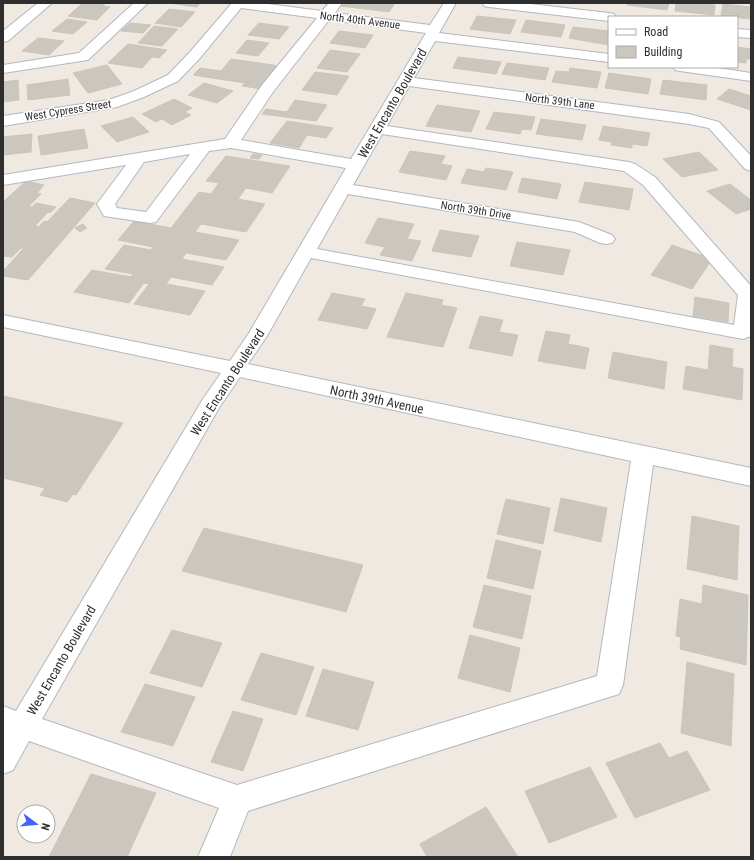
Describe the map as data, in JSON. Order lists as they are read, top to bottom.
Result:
{
  "streets": {
    "street": [
      "North 40th Avenue",
      "North 39th Lane",
      "West Encanto Boulevard",
      "West Cypress Street",
      "North 39th Drive",
      "North 39th Avenue"
    ]
  },
  "crossings": [
    ["North 40th Avenue", "West Encanto Boulevard"],
    ["North 40th Avenue", "West Cypress Street"],
    ["North 39th Lane", "West Encanto Boulevard"],
    ["West Encanto Boulevard", "North 39th Drive"],
    ["West Encanto Boulevard", "North 39th Avenue"]
  ],
  "legend": ["Road", "Building"],
  "north": "right"
}
